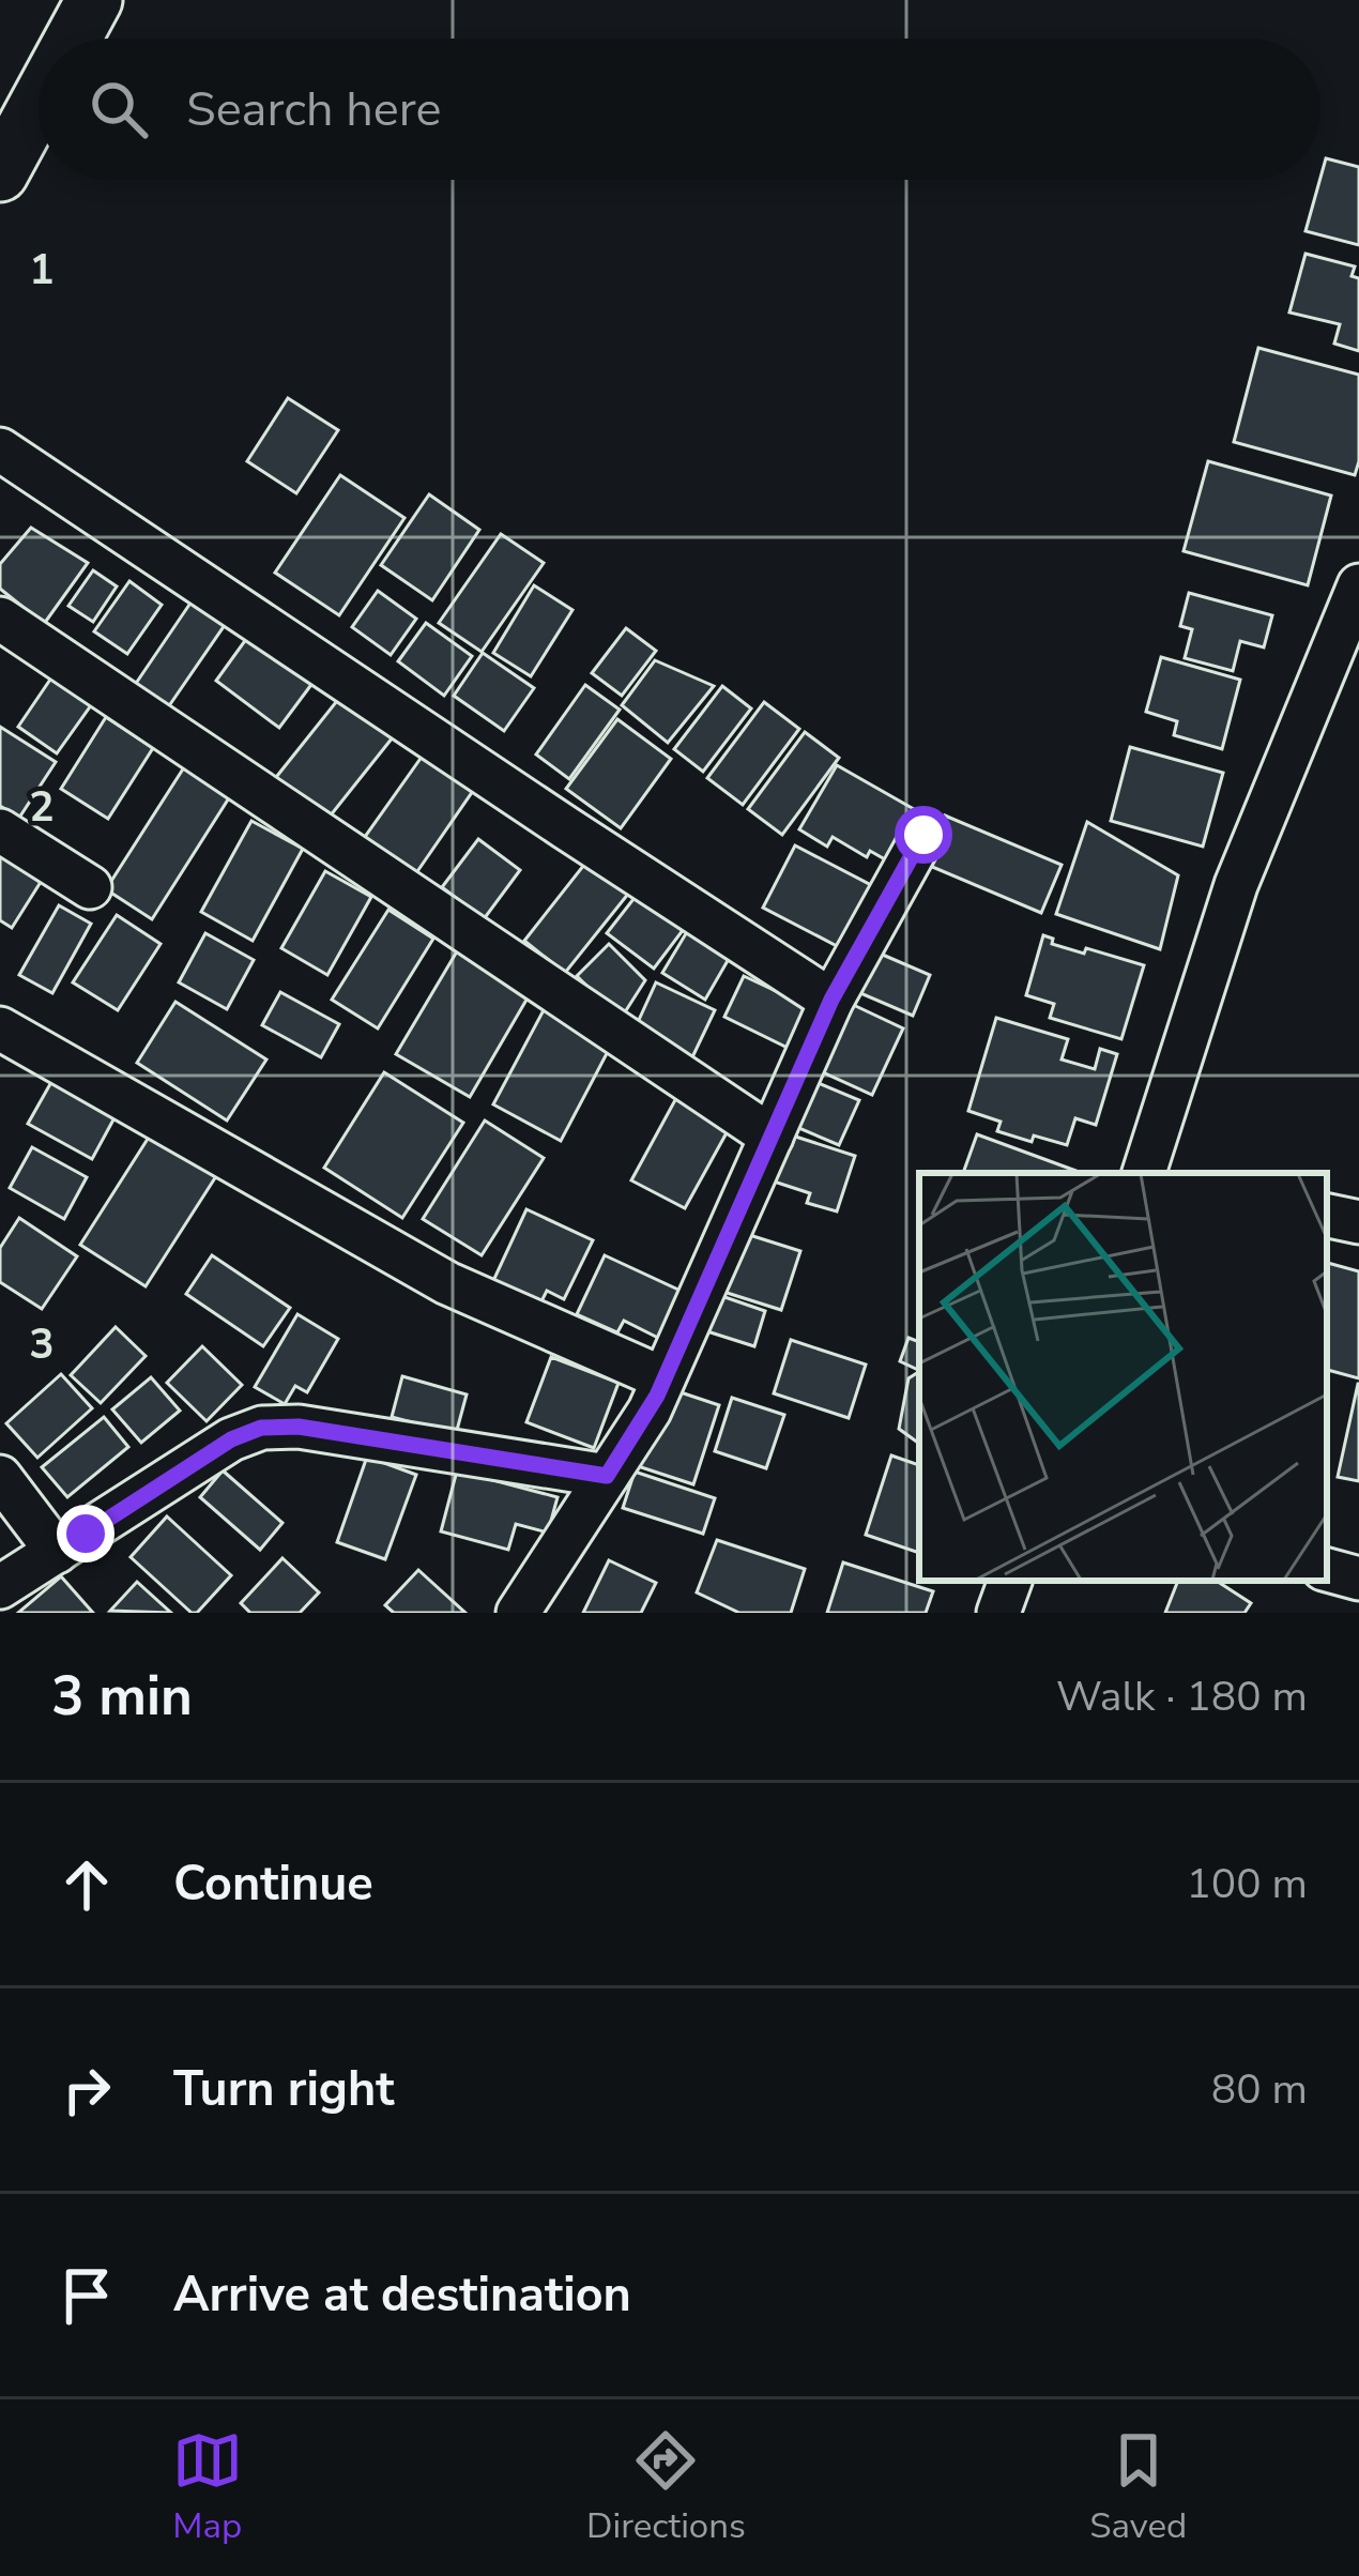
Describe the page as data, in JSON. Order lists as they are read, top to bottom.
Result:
{
  "page": {
    "search": "Search here",
    "heading": ["3 min", "Walk · 180 m"],
    "list": [
      ["Continue", "100 m"],
      ["Turn right", "80 m"],
      "Arrive at destination"
    ],
    "nav": ["Map", "Directions", "Saved"]
  },
  "grid": {
    "rows": ["1", "2", "3"]
  }
}
